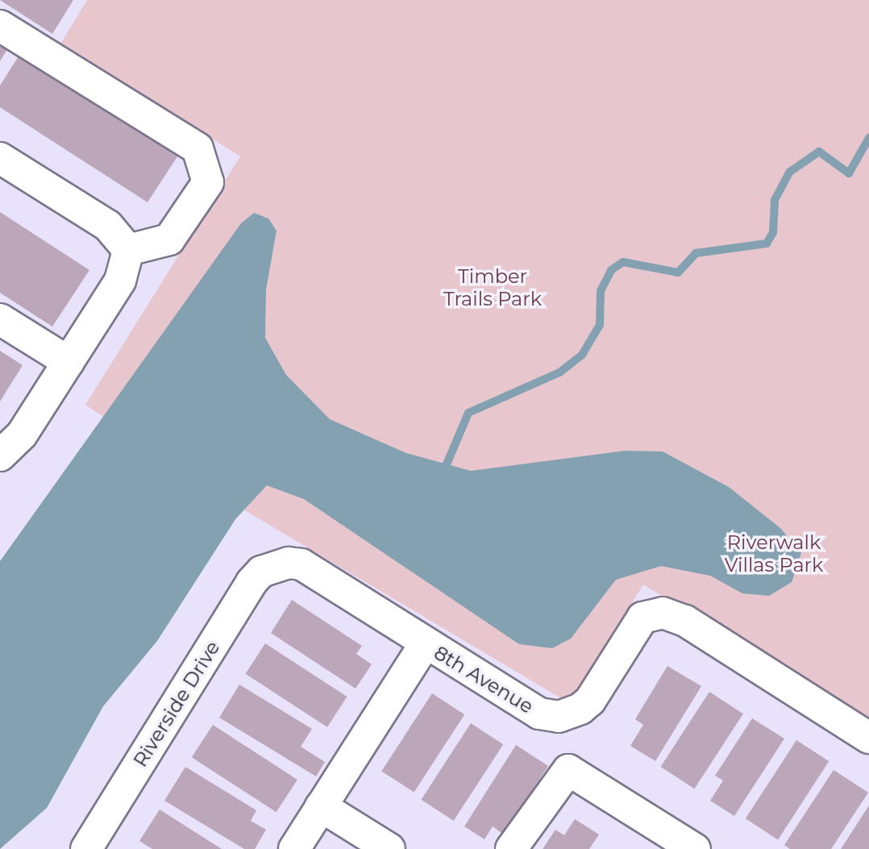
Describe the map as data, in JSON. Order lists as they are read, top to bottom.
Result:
{
  "streets": {
    "street": ["8th Avenue", "Riverside Drive"]
  },
  "crossings": [
    ["8th Avenue", "Riverside Drive"]
  ],
  "parks": ["Timber Trails Park", "Riverwalk Villas Park"]
}
